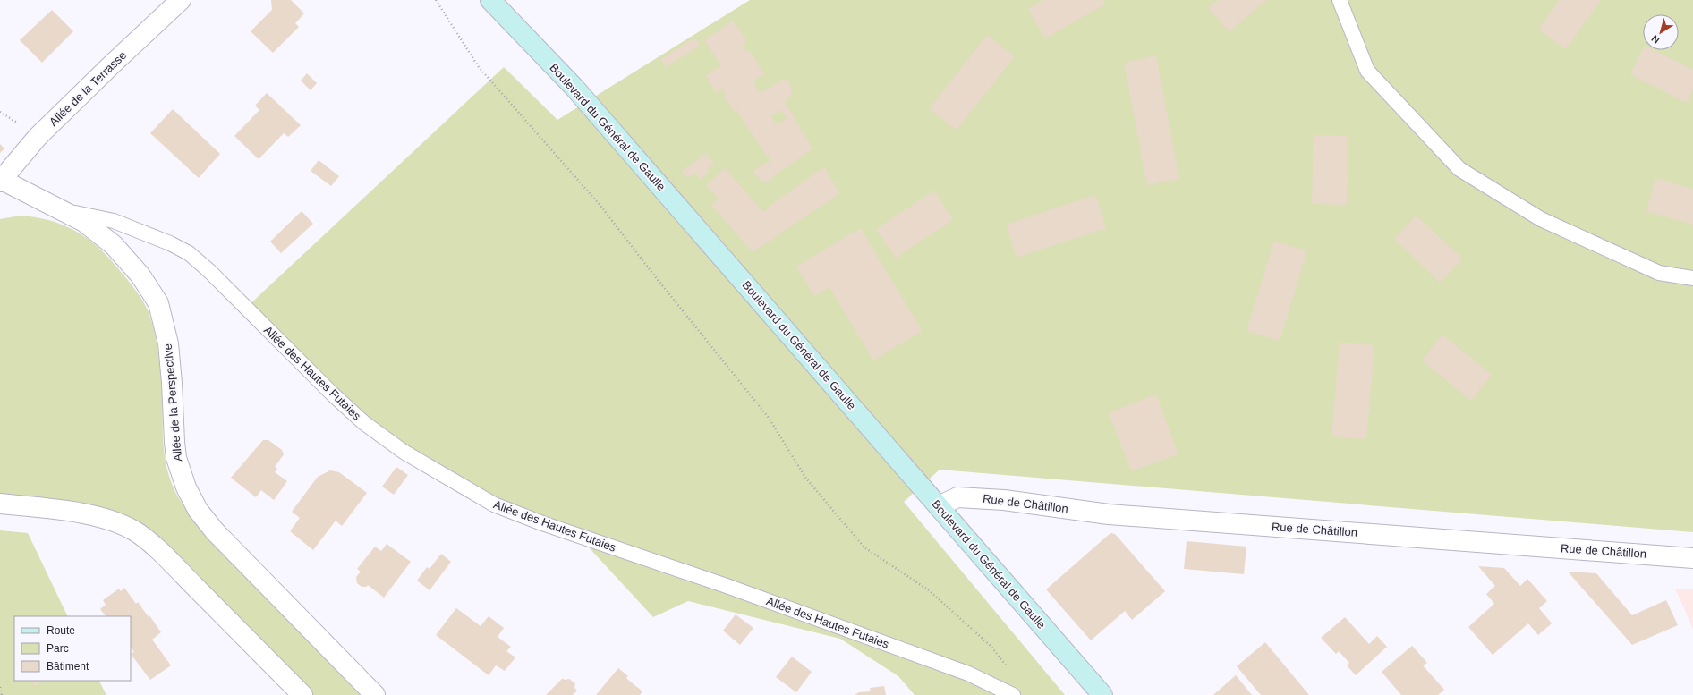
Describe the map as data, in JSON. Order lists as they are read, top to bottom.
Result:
{
  "streets": {
    "main road": ["Boulevard du Général de Gaulle"],
    "street": ["Allée de la Terrasse", "Allée de la Perspective", "Rue de Châtillon"],
    "lane": ["Allée des Hautes Futaies"]
  },
  "crossings": [
    ["Allée de la Terrasse", "Allée de la Perspective"],
    ["Boulevard du Général de Gaulle", "Rue de Châtillon"],
    ["Allée des Hautes Futaies", "Allée de la Perspective"]
  ],
  "legend": ["Route", "Parc", "Bâtiment"],
  "north": "bottom left"
}
